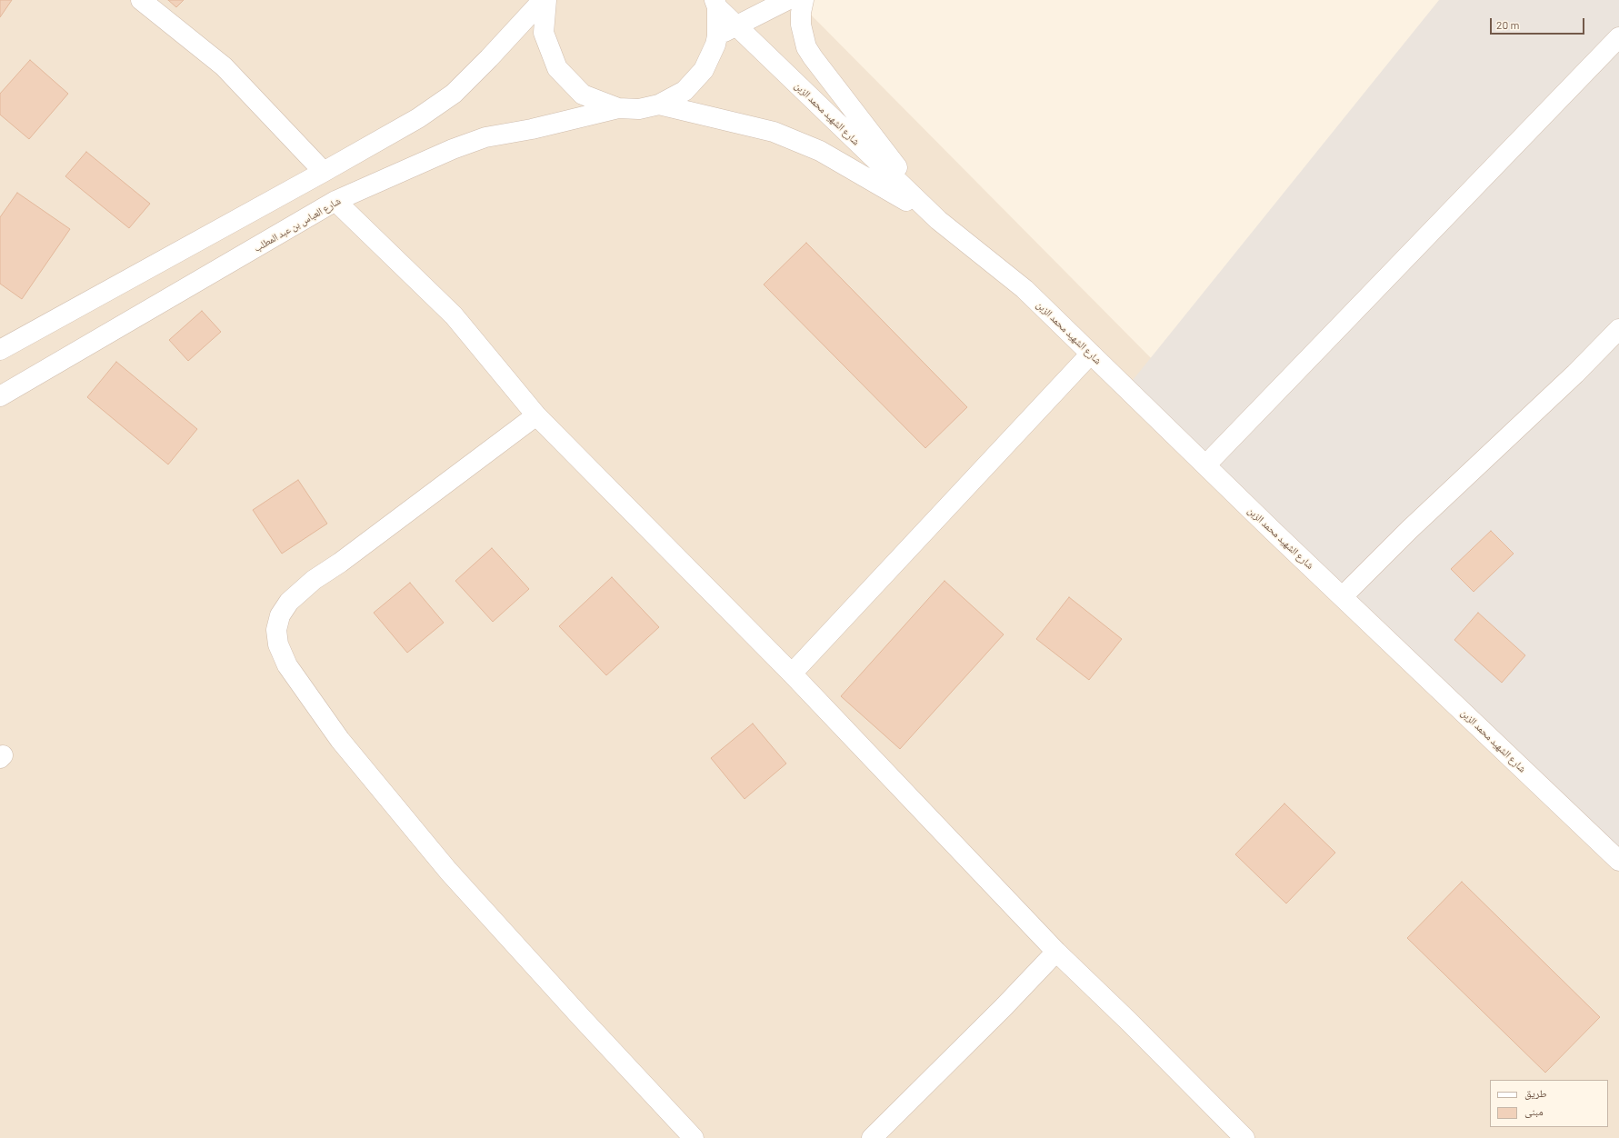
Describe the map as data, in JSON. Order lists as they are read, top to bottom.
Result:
{
  "streets": {
    "street": ["شارع الشهيد محمد الزبن", "شارع العباس بن عبد المطلب"]
  },
  "legend": ["طريق", "مبنى"],
  "scale_bar": "20 m"
}
